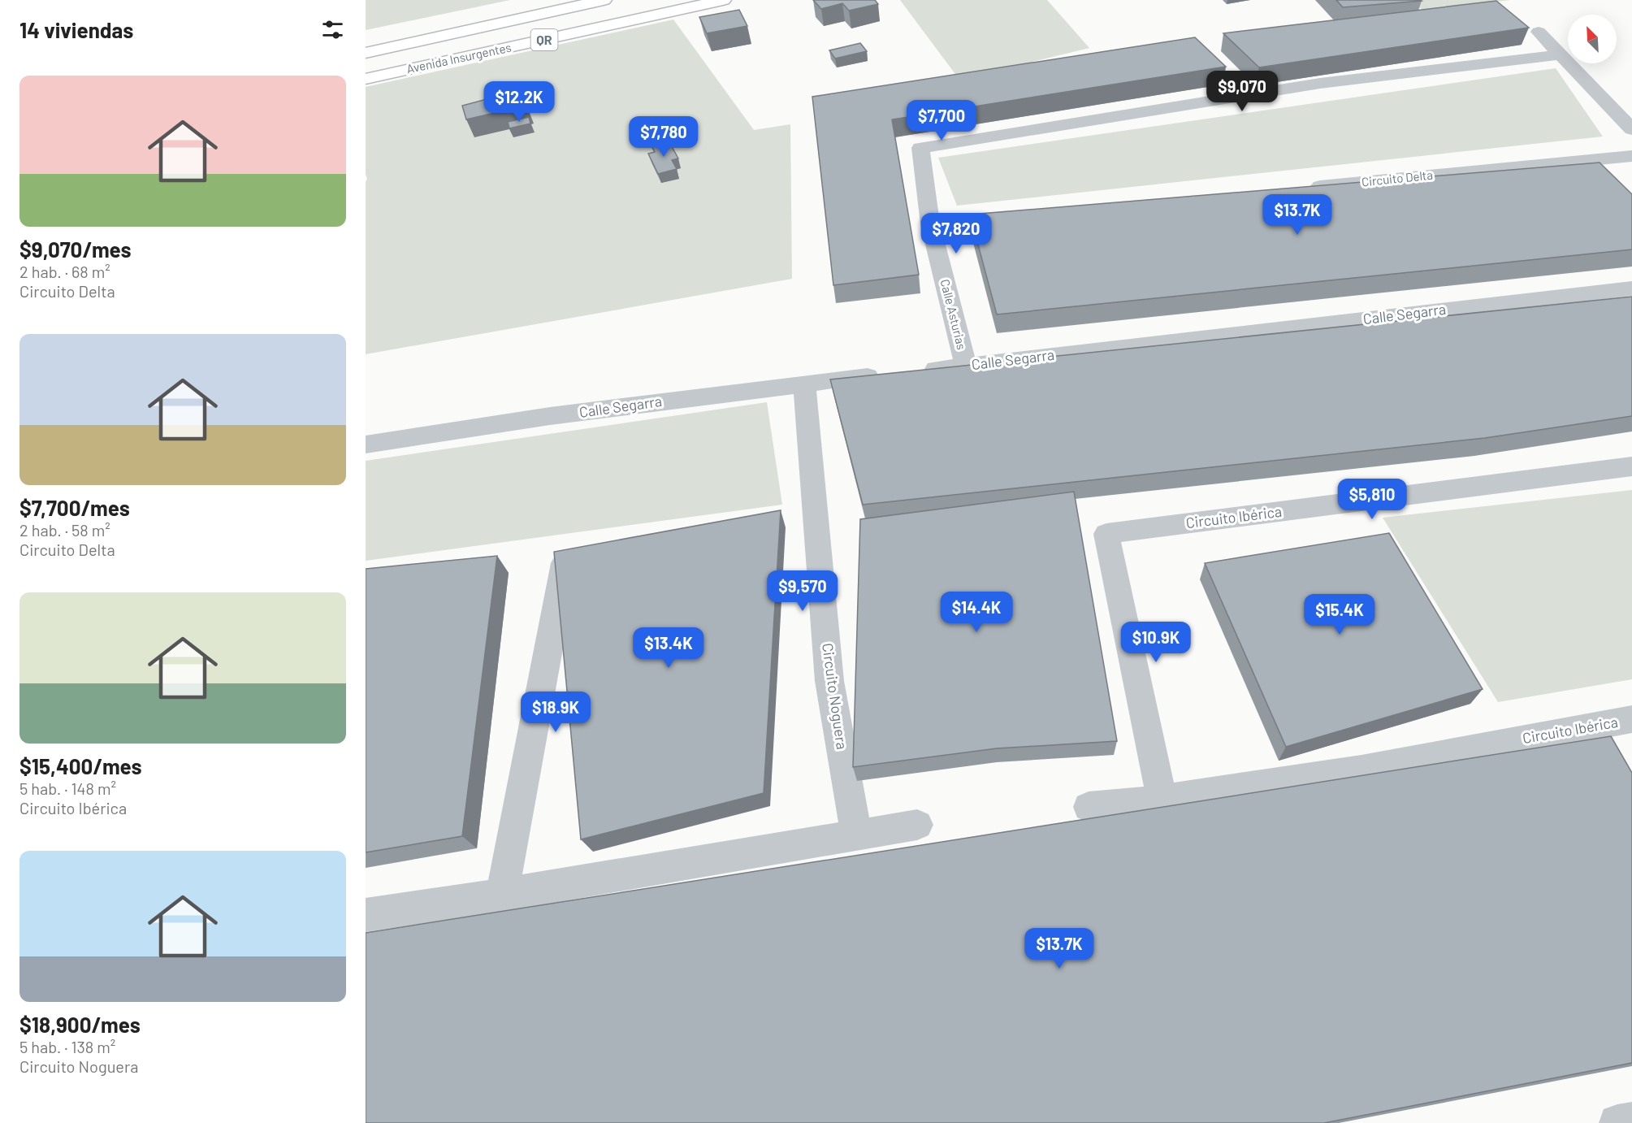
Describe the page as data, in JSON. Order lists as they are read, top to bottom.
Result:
{
  "streets": {
    "main road": ["QR", "Avenida Insurgentes"],
    "street": [
      "Circuito Delta",
      "Calle Asturias",
      "Calle Segarra",
      "Circuito Ibérica",
      "Circuito Noguera"
    ]
  },
  "crossings": [
    ["Calle Asturias", "Calle Segarra"],
    ["Calle Segarra", "Circuito Noguera"]
  ],
  "north": "top left",
  "page": {
    "heading": "14 viviendas",
    "list": [
      {
        "name": "$9,070/mes",
        "note": "2 hab. · 68 m² · Circuito Delta"
      },
      {
        "name": "$7,700/mes",
        "note": "2 hab. · 58 m² · Circuito Delta"
      },
      {
        "name": "$15,400/mes",
        "note": "5 hab. · 148 m² · Circuito Ibérica"
      },
      {
        "name": "$18,900/mes",
        "note": "5 hab. · 138 m² · Circuito Noguera"
      }
    ],
    "price": [
      "$9,070",
      "$12.2K",
      "$7,700",
      "$7,780",
      "$13.7K",
      "$7,820",
      "$5,810",
      "$9,570",
      "$14.4K",
      "$15.4K",
      "$10.9K",
      "$13.4K",
      "$18.9K",
      "$13.7K"
    ]
  }
}
